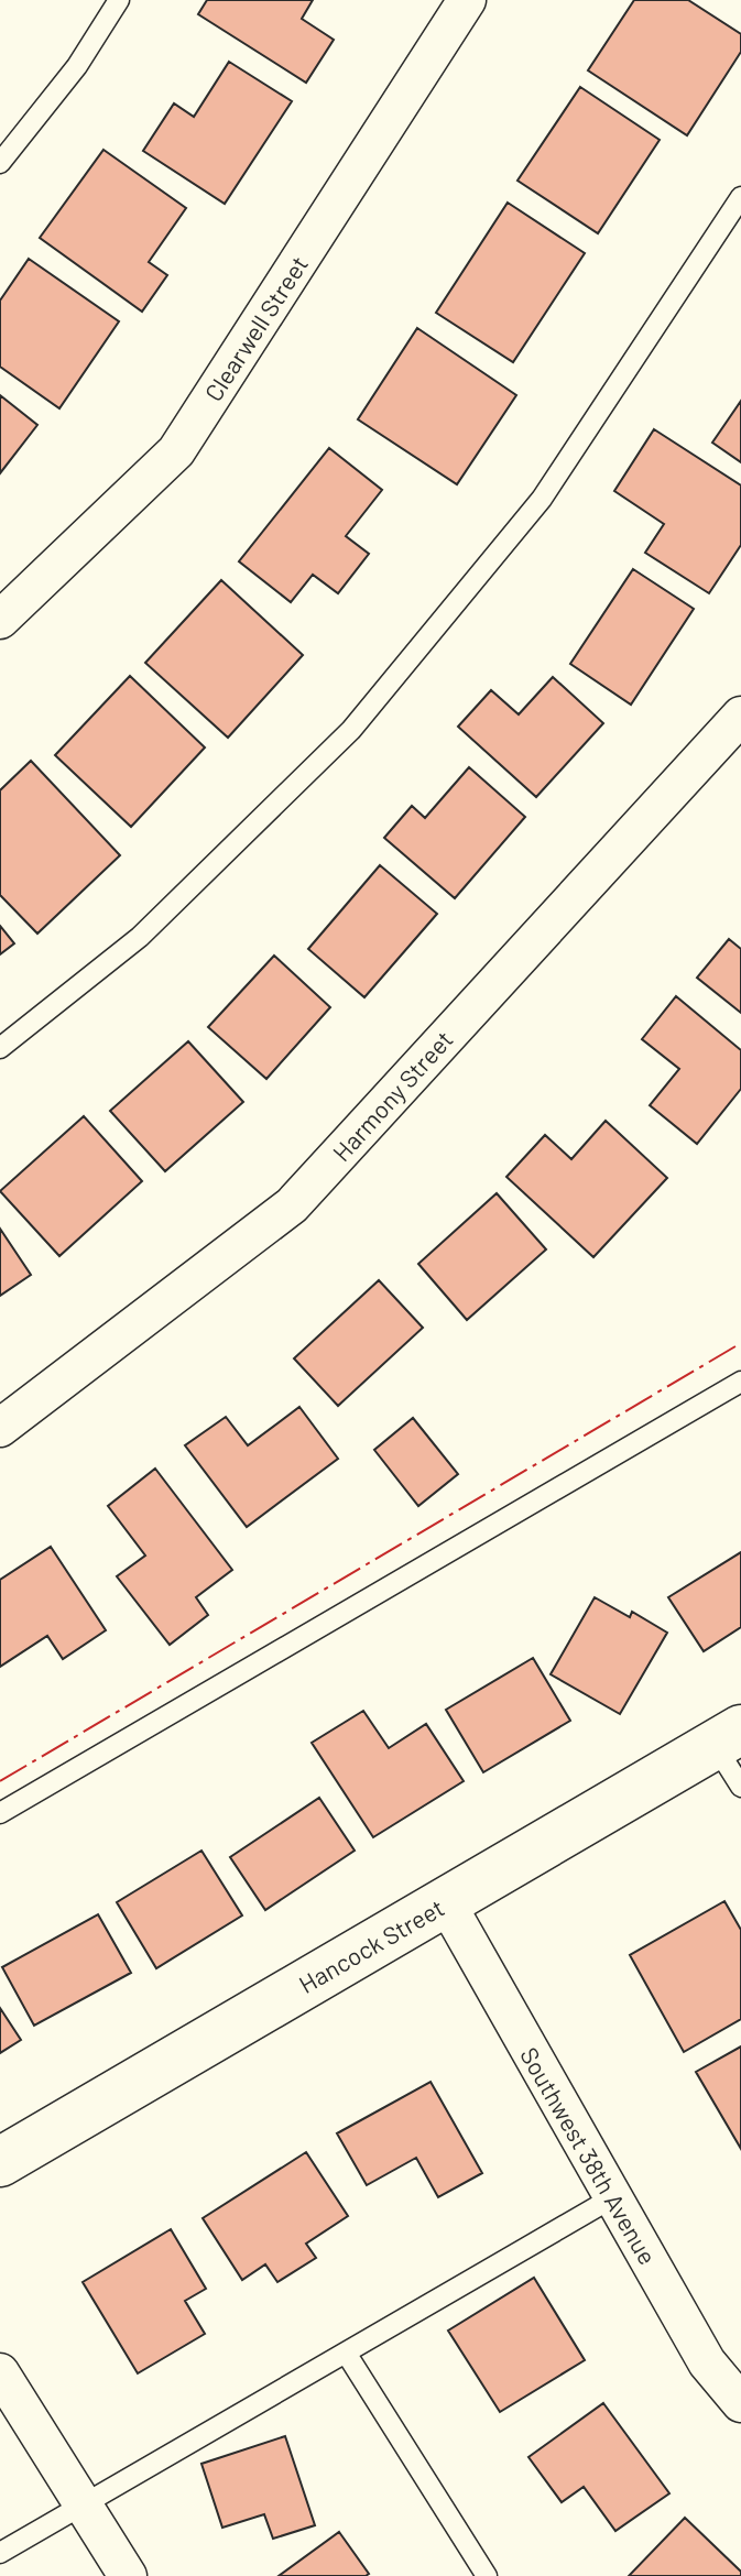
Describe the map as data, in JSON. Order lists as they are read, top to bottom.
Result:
{
  "streets": {
    "street": [
      "Clearwell Street",
      "Harmony Street",
      "Hancock Street",
      "Southwest 38th Avenue"
    ]
  },
  "crossings": [
    ["Hancock Street", "Southwest 38th Avenue"]
  ]
}
